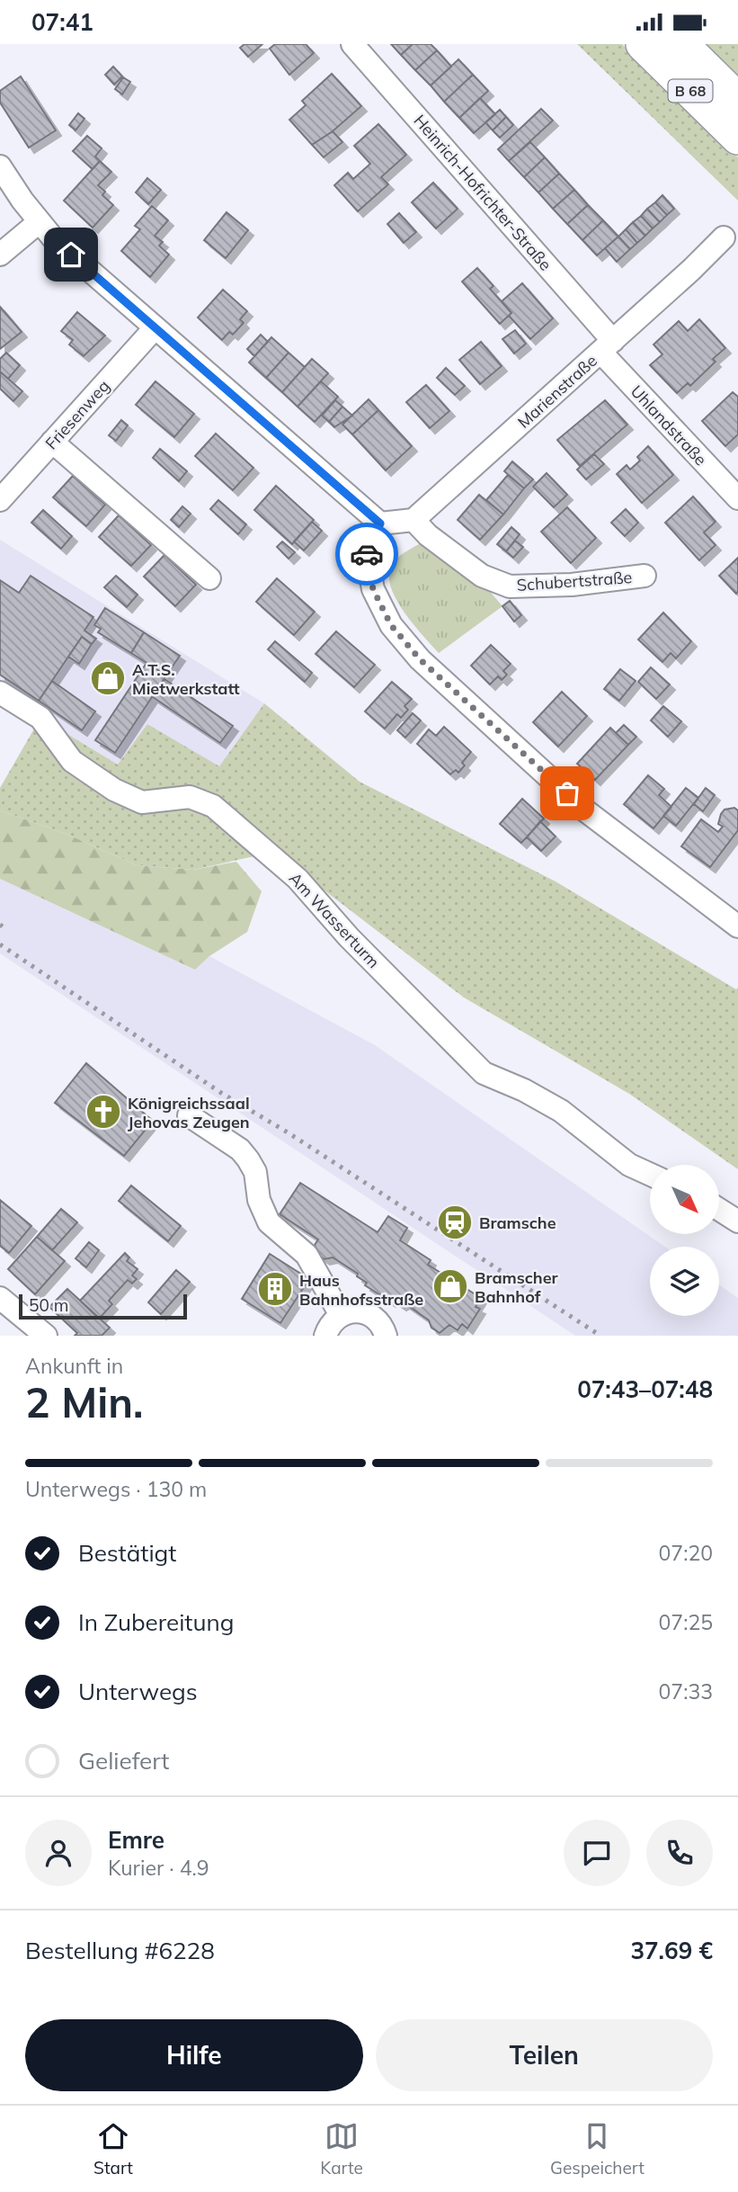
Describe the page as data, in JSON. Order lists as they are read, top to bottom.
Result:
{
  "streets": {
    "highway": ["B 68"],
    "street": [
      "Heinrich-Hofrichter-Straße",
      "Marienstraße",
      "Friesenweg",
      "Uhlandstraße",
      "Schubertstraße",
      "Am Wasserturm"
    ]
  },
  "crossings": [
    ["Heinrich-Hofrichter-Straße", "Marienstraße"],
    ["Heinrich-Hofrichter-Straße", "Uhlandstraße"],
    ["Marienstraße", "Uhlandstraße"],
    ["Marienstraße", "Schubertstraße"]
  ],
  "places": {
    "shop": ["A.T.S. Mietwerkstatt", "Bramscher Bahnhof"],
    "church": ["Königreichssaal Jehovas Zeugen"],
    "station": ["Bramsche"],
    "building": ["Haus Bahnhofsstraße"]
  },
  "scale_bar": "50 m",
  "north": "bottom right",
  "page": {
    "status": "07:41",
    "scale": "50 m",
    "heading": ["2 Min.", "Ankunft in", "07:43–07:48"],
    "panel": [
      "Emre",
      "Kurier · 4.9",
      "Bestellung #6228",
      "37.69 €"
    ],
    "bar": "Unterwegs · 130 m",
    "list": [
      ["Bestätigt", "07:20"],
      ["In Zubereitung", "07:25"],
      ["Unterwegs", "07:33"],
      "Geliefert"
    ],
    "buttons": ["Hilfe", "Teilen"],
    "tabs": ["Start", "Karte", "Gespeichert"]
  }
}
